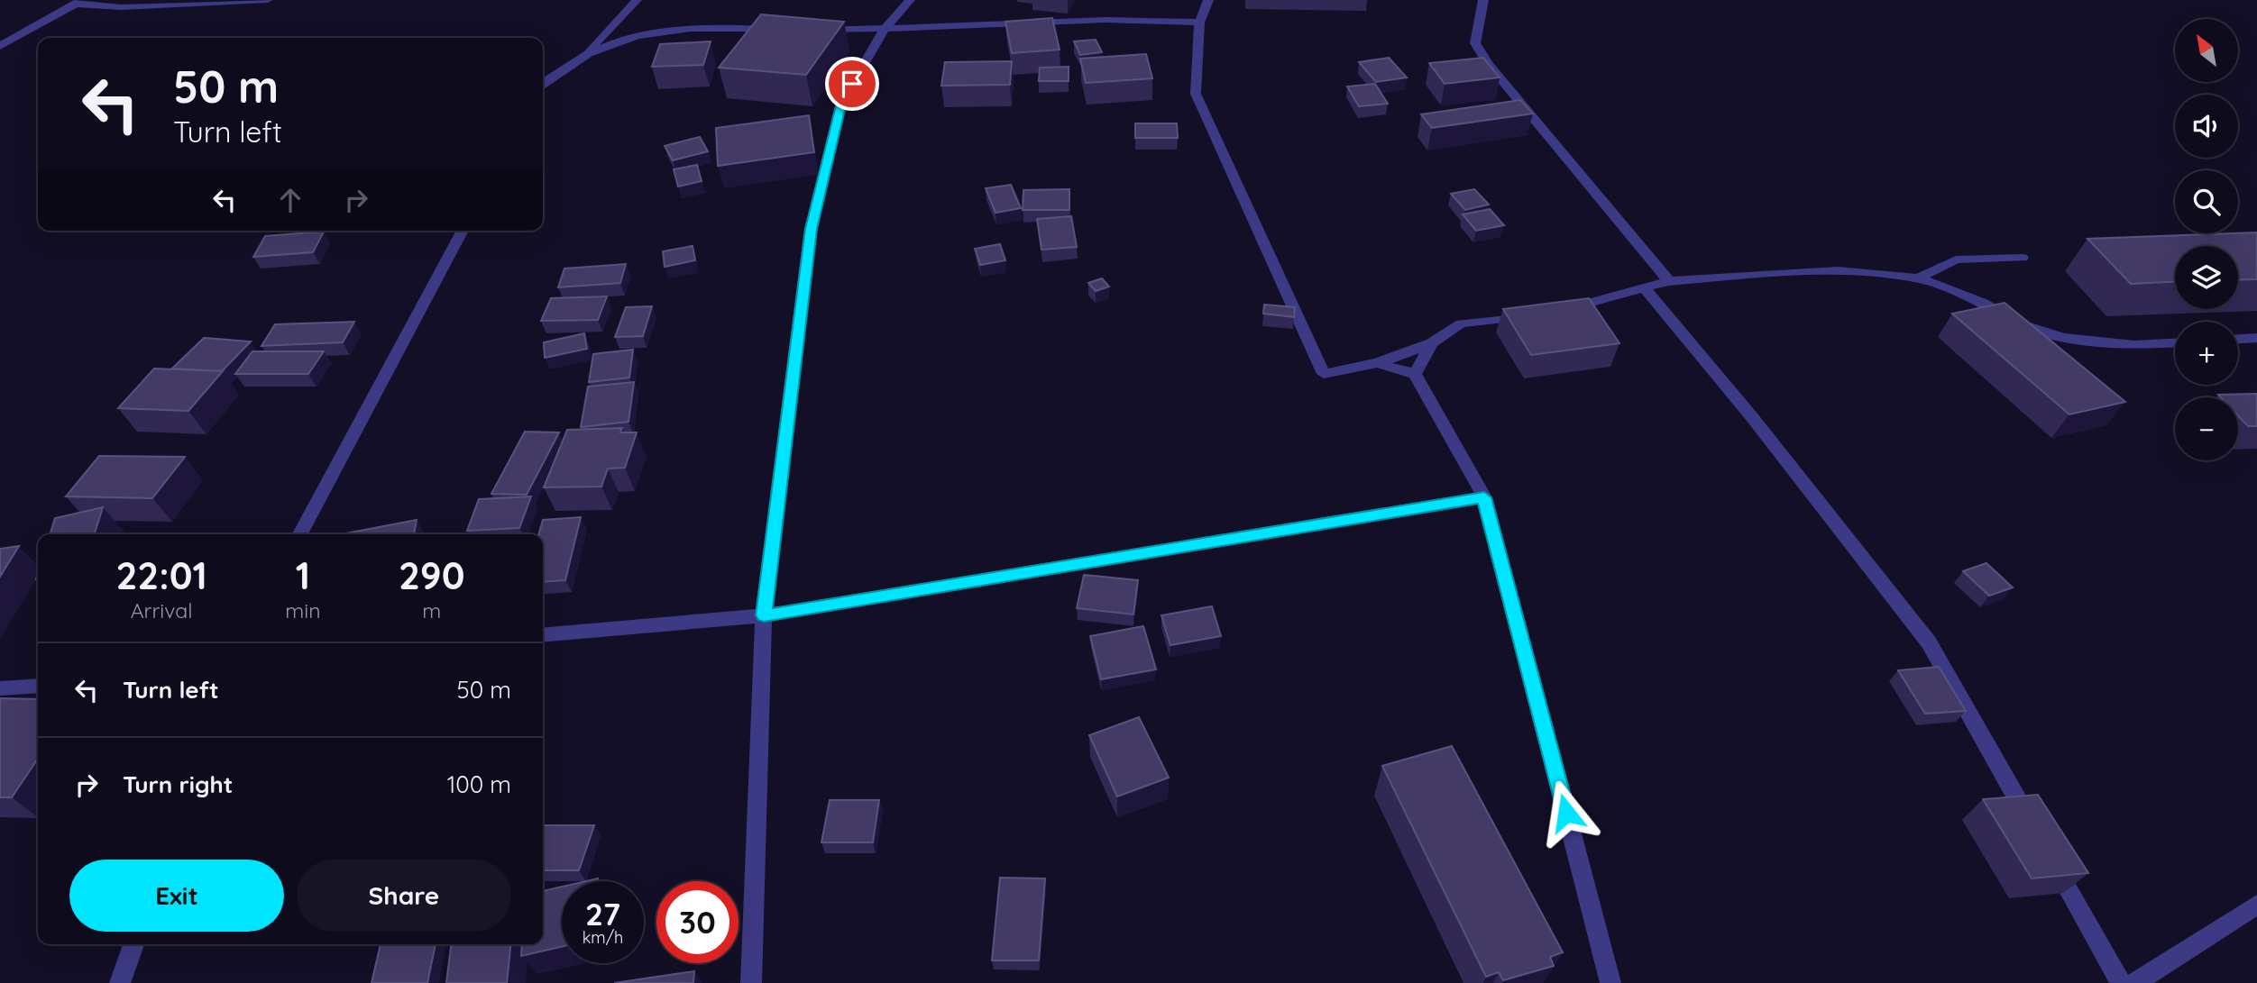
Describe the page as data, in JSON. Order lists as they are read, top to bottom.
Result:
{
  "north": "top left",
  "page": {
    "map_buttons": ["+", "−"],
    "turn": ["50 m", "Turn left"],
    "eta": [
      "22:01",
      "Arrival",
      "1",
      "min",
      "290",
      "m"
    ],
    "list": [
      {
        "name": "Turn left",
        "value": "50 m"
      },
      {
        "name": "Turn right",
        "value": "100 m"
      }
    ],
    "buttons": ["Exit", "Share"],
    "speed": "27 km/h",
    "limit": "30"
  }
}
